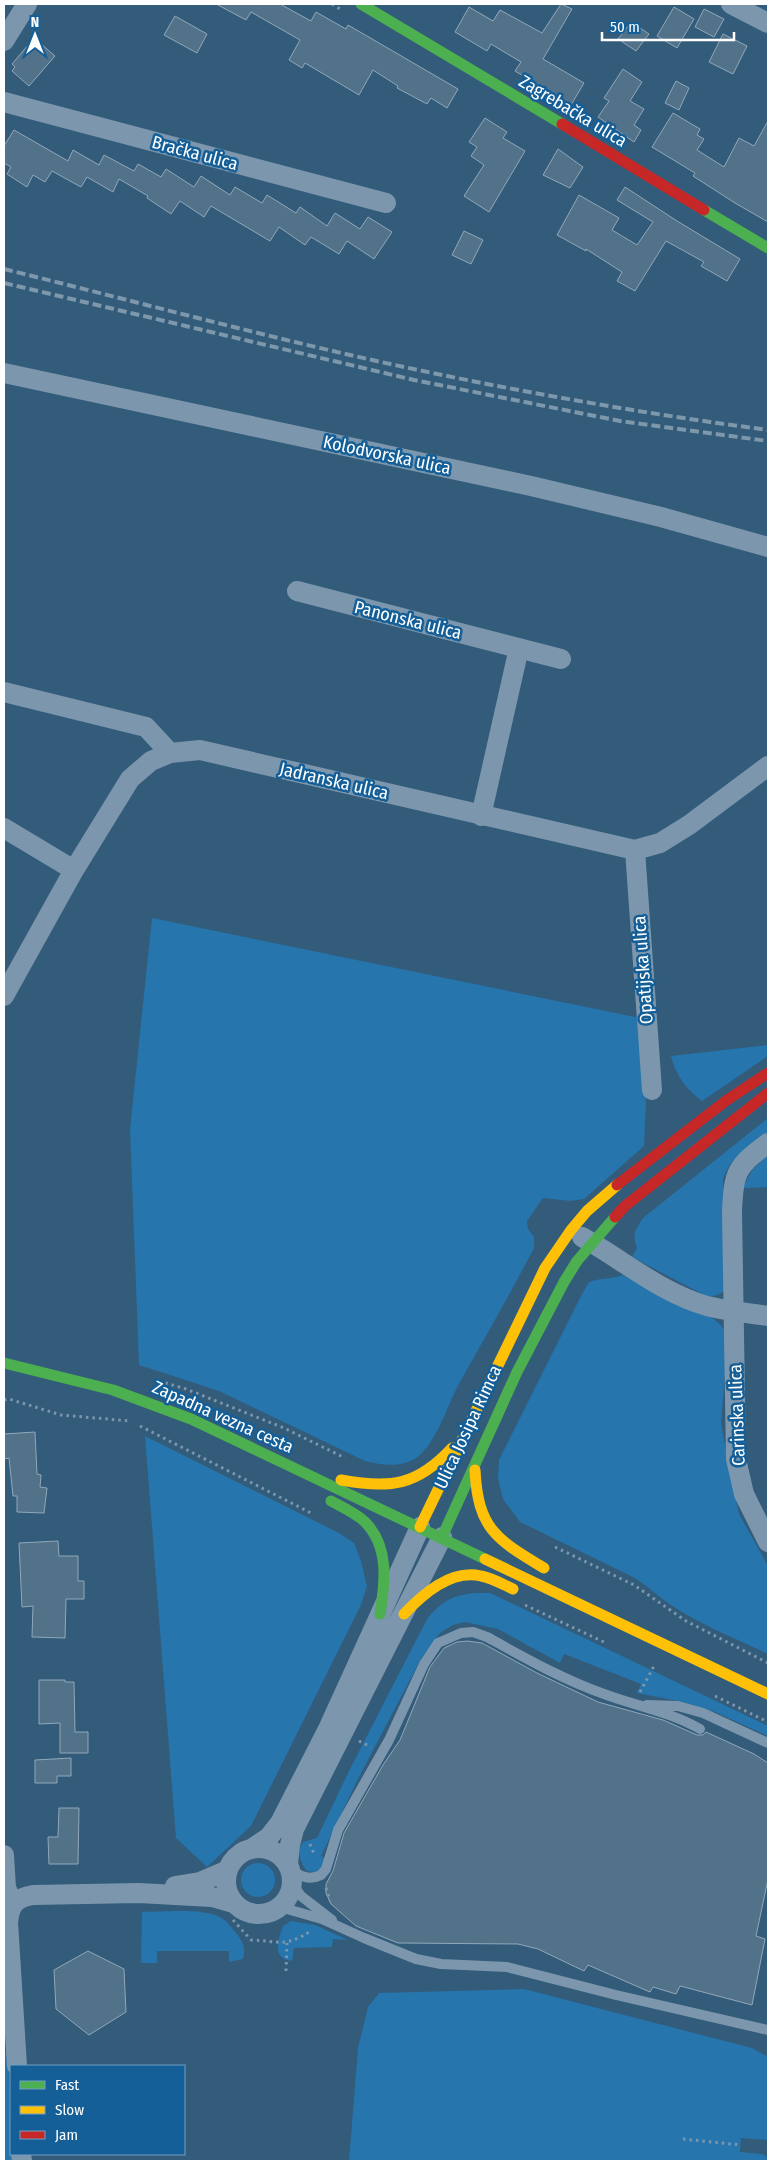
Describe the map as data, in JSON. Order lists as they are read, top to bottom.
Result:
{
  "streets": {
    "main road": ["Zagrebačka ulica", "Zapadna vezna cesta", "Ulica Josipa Rimca"],
    "street": [
      "Bračka ulica",
      "Kolodvorska ulica",
      "Panonska ulica",
      "Jadranska ulica",
      "Opatijska ulica",
      "Carinska ulica"
    ]
  },
  "crossings": [
    ["Jadranska ulica", "Opatijska ulica"],
    ["Zapadna vezna cesta", "Ulica Josipa Rimca"]
  ],
  "legend": ["Fast", "Slow", "Jam"],
  "scale_bar": "50 m",
  "north": "top"
}
